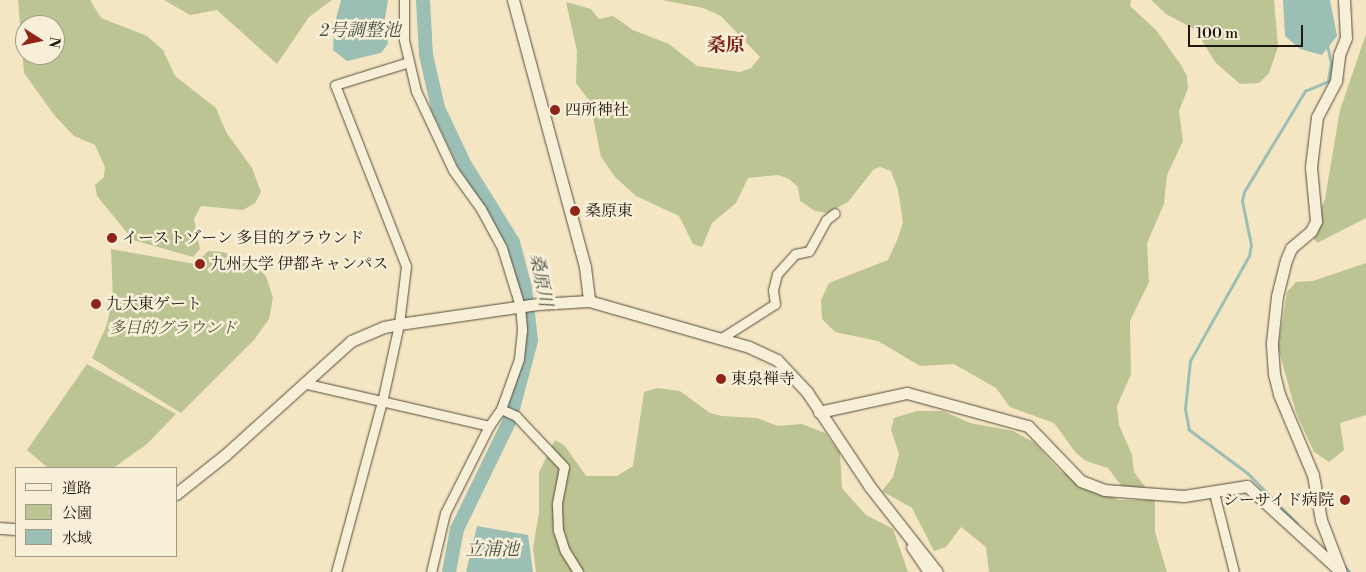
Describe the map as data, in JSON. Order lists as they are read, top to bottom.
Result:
{
  "districts": ["桑原"],
  "water": ["2号調整池", "桑原川", "立浦池"],
  "parks": ["多目的グラウンド"],
  "places": [
    "四所神社",
    "桑原東",
    "イーストゾーン 多目的グラウンド",
    "九州大学 伊都キャンパス",
    "九大東ゲート",
    "東泉禅寺",
    "シーサイド病院"
  ],
  "legend": ["道路", "公園", "水域"],
  "scale_bar": "100 m",
  "north": "right"
}
